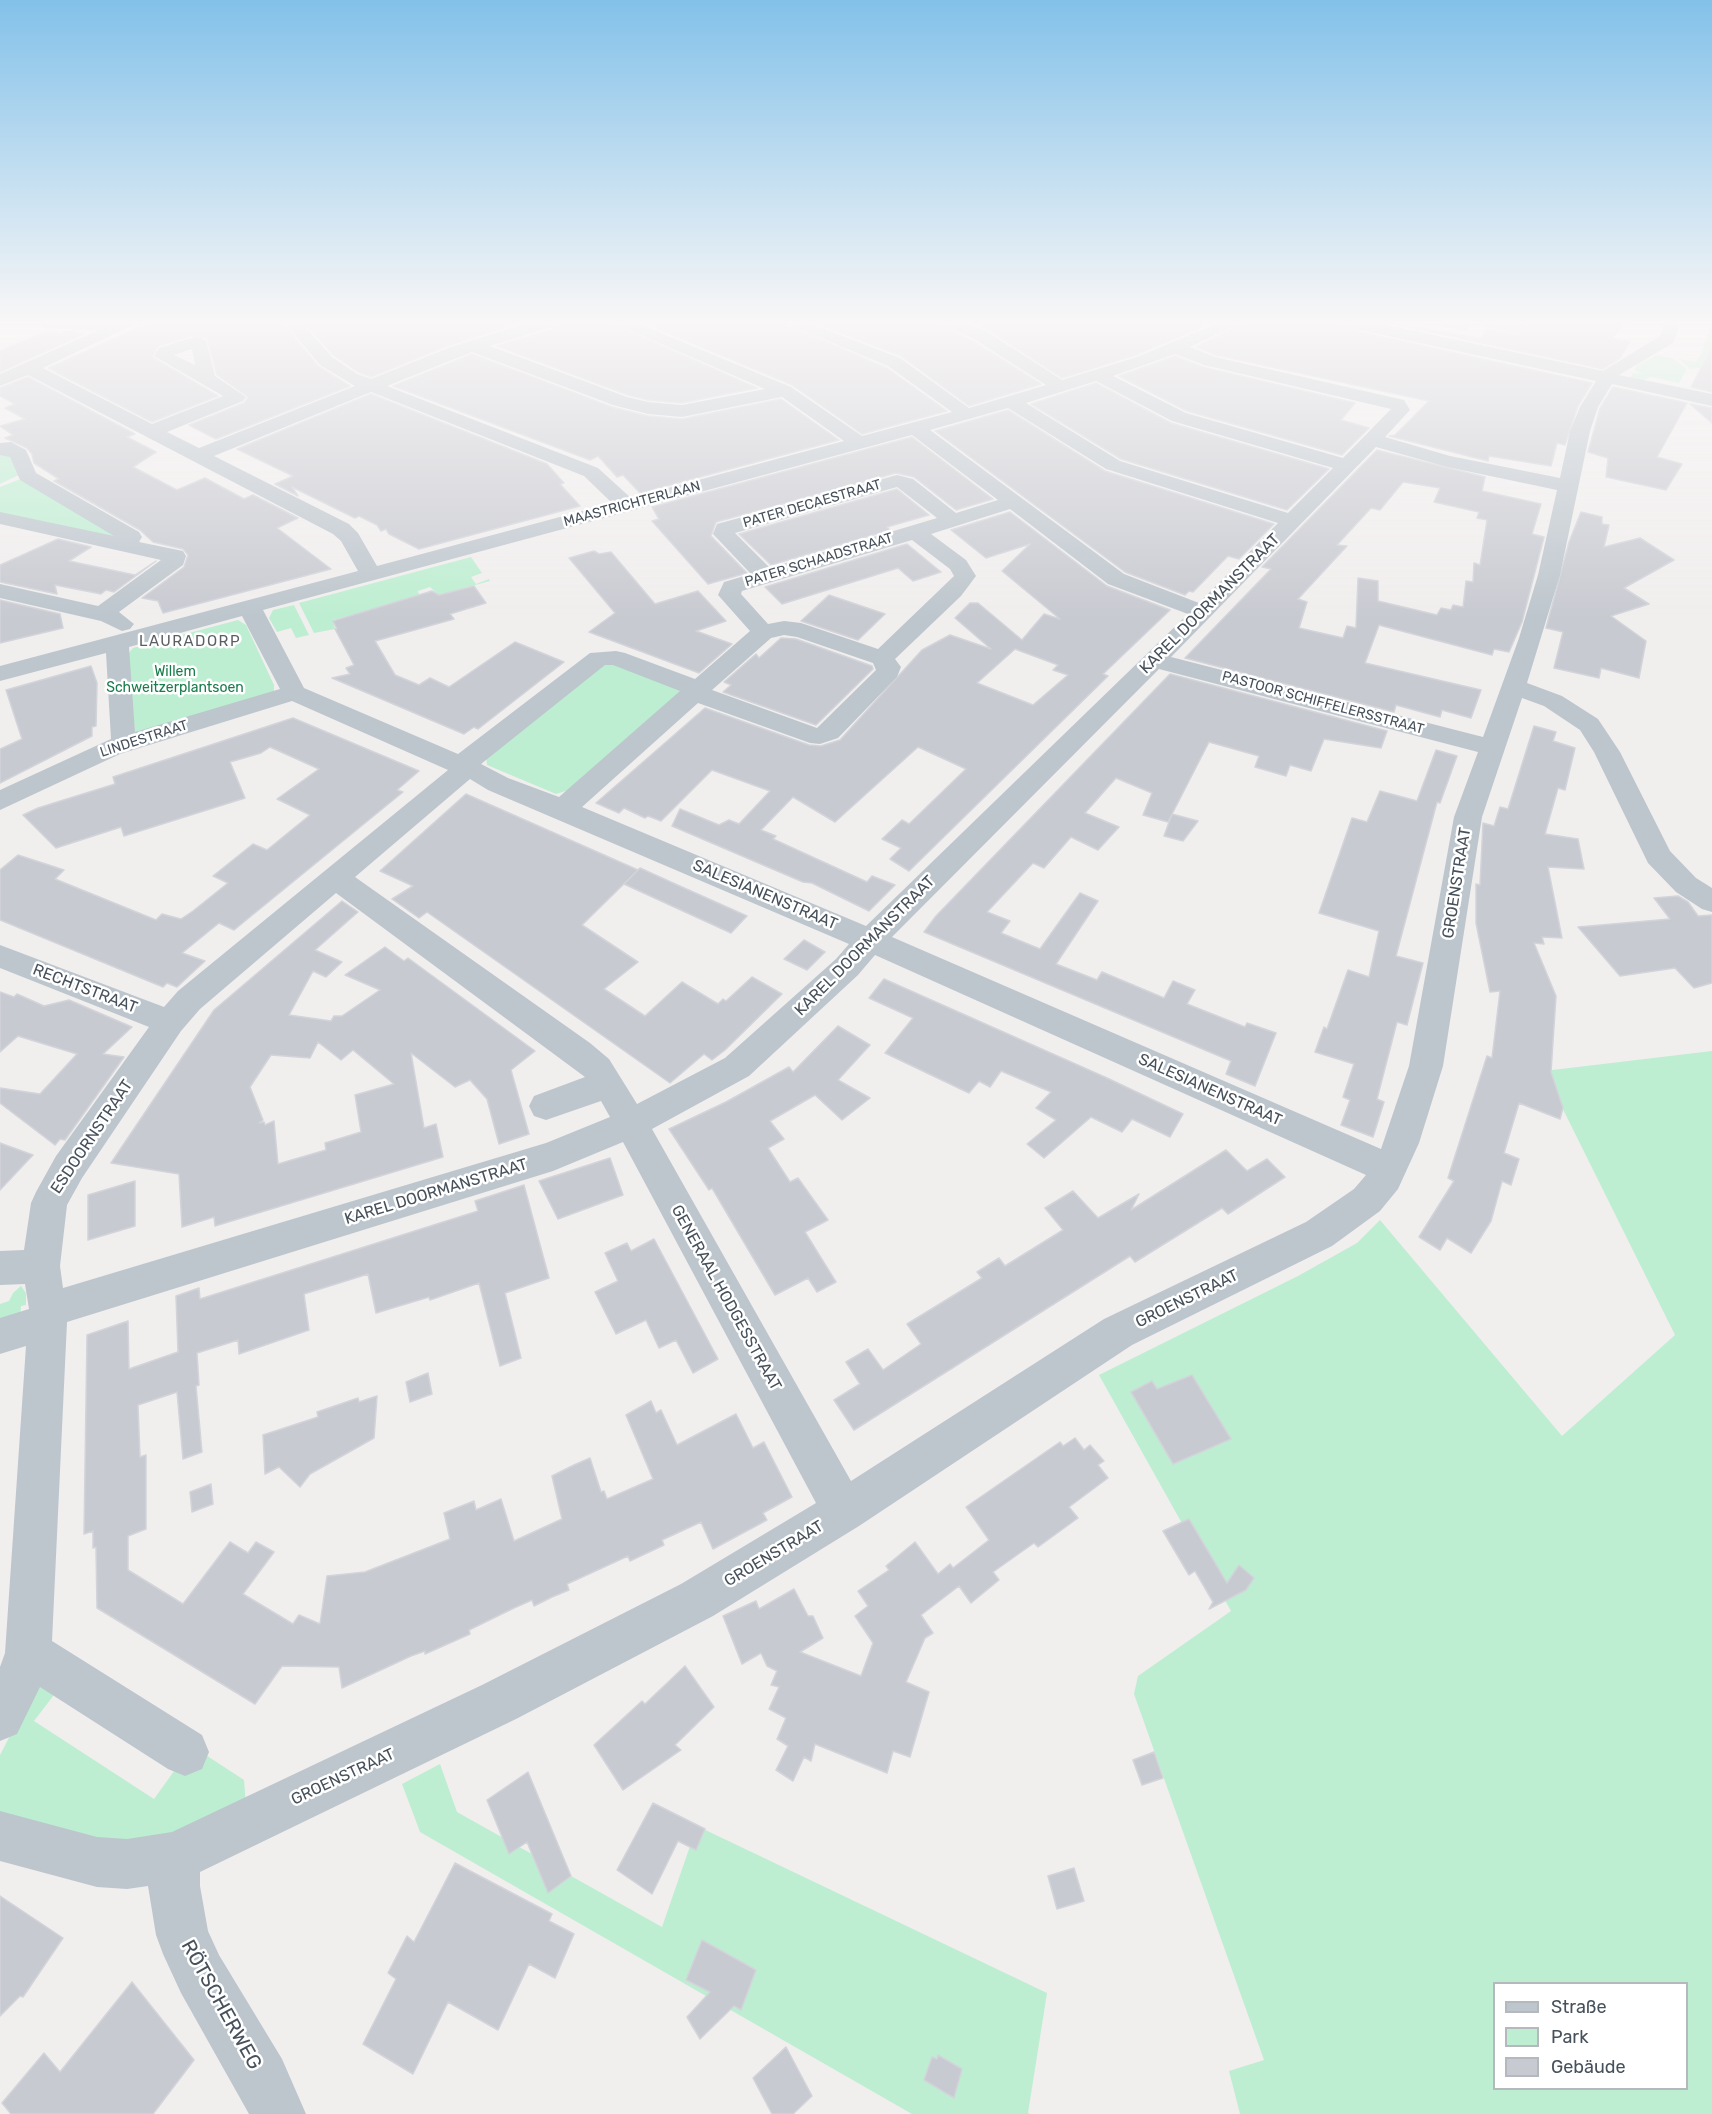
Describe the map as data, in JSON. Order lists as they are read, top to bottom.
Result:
{
  "streets": {
    "street": [
      "MAASTRICHTERLAAN",
      "PATER DECAESTRAAT",
      "PATER SCHAADSTRAAT",
      "KAREL DOORMANSTRAAT",
      "PASTOOR SCHIFFELERSSTRAAT",
      "LINDESTRAAT",
      "GROENSTRAAT",
      "SALESIANENSTRAAT",
      "RECHTSTRAAT",
      "ESDOORNSTRAAT",
      "GENERAAL HODGESSTRAAT",
      "RÖTSCHERWEG"
    ]
  },
  "crossings": [
    ["PATER DECAESTRAAT", "PATER SCHAADSTRAAT"],
    ["KAREL DOORMANSTRAAT", "PASTOOR SCHIFFELERSSTRAAT"],
    ["KAREL DOORMANSTRAAT", "SALESIANENSTRAAT"],
    ["KAREL DOORMANSTRAAT", "ESDOORNSTRAAT"],
    ["KAREL DOORMANSTRAAT", "GENERAAL HODGESSTRAAT"],
    ["PASTOOR SCHIFFELERSSTRAAT", "GROENSTRAAT"],
    ["LINDESTRAAT", "SALESIANENSTRAAT"],
    ["GROENSTRAAT", "SALESIANENSTRAAT"],
    ["GROENSTRAAT", "GENERAAL HODGESSTRAAT"],
    ["GROENSTRAAT", "RÖTSCHERWEG"],
    ["SALESIANENSTRAAT", "ESDOORNSTRAAT"],
    ["RECHTSTRAAT", "ESDOORNSTRAAT"],
    ["ESDOORNSTRAAT", "GENERAAL HODGESSTRAAT"]
  ],
  "districts": ["LAURADORP"],
  "parks": ["Willem Schweitzerplantsoen"],
  "legend": ["Straße", "Park", "Gebäude"]
}
